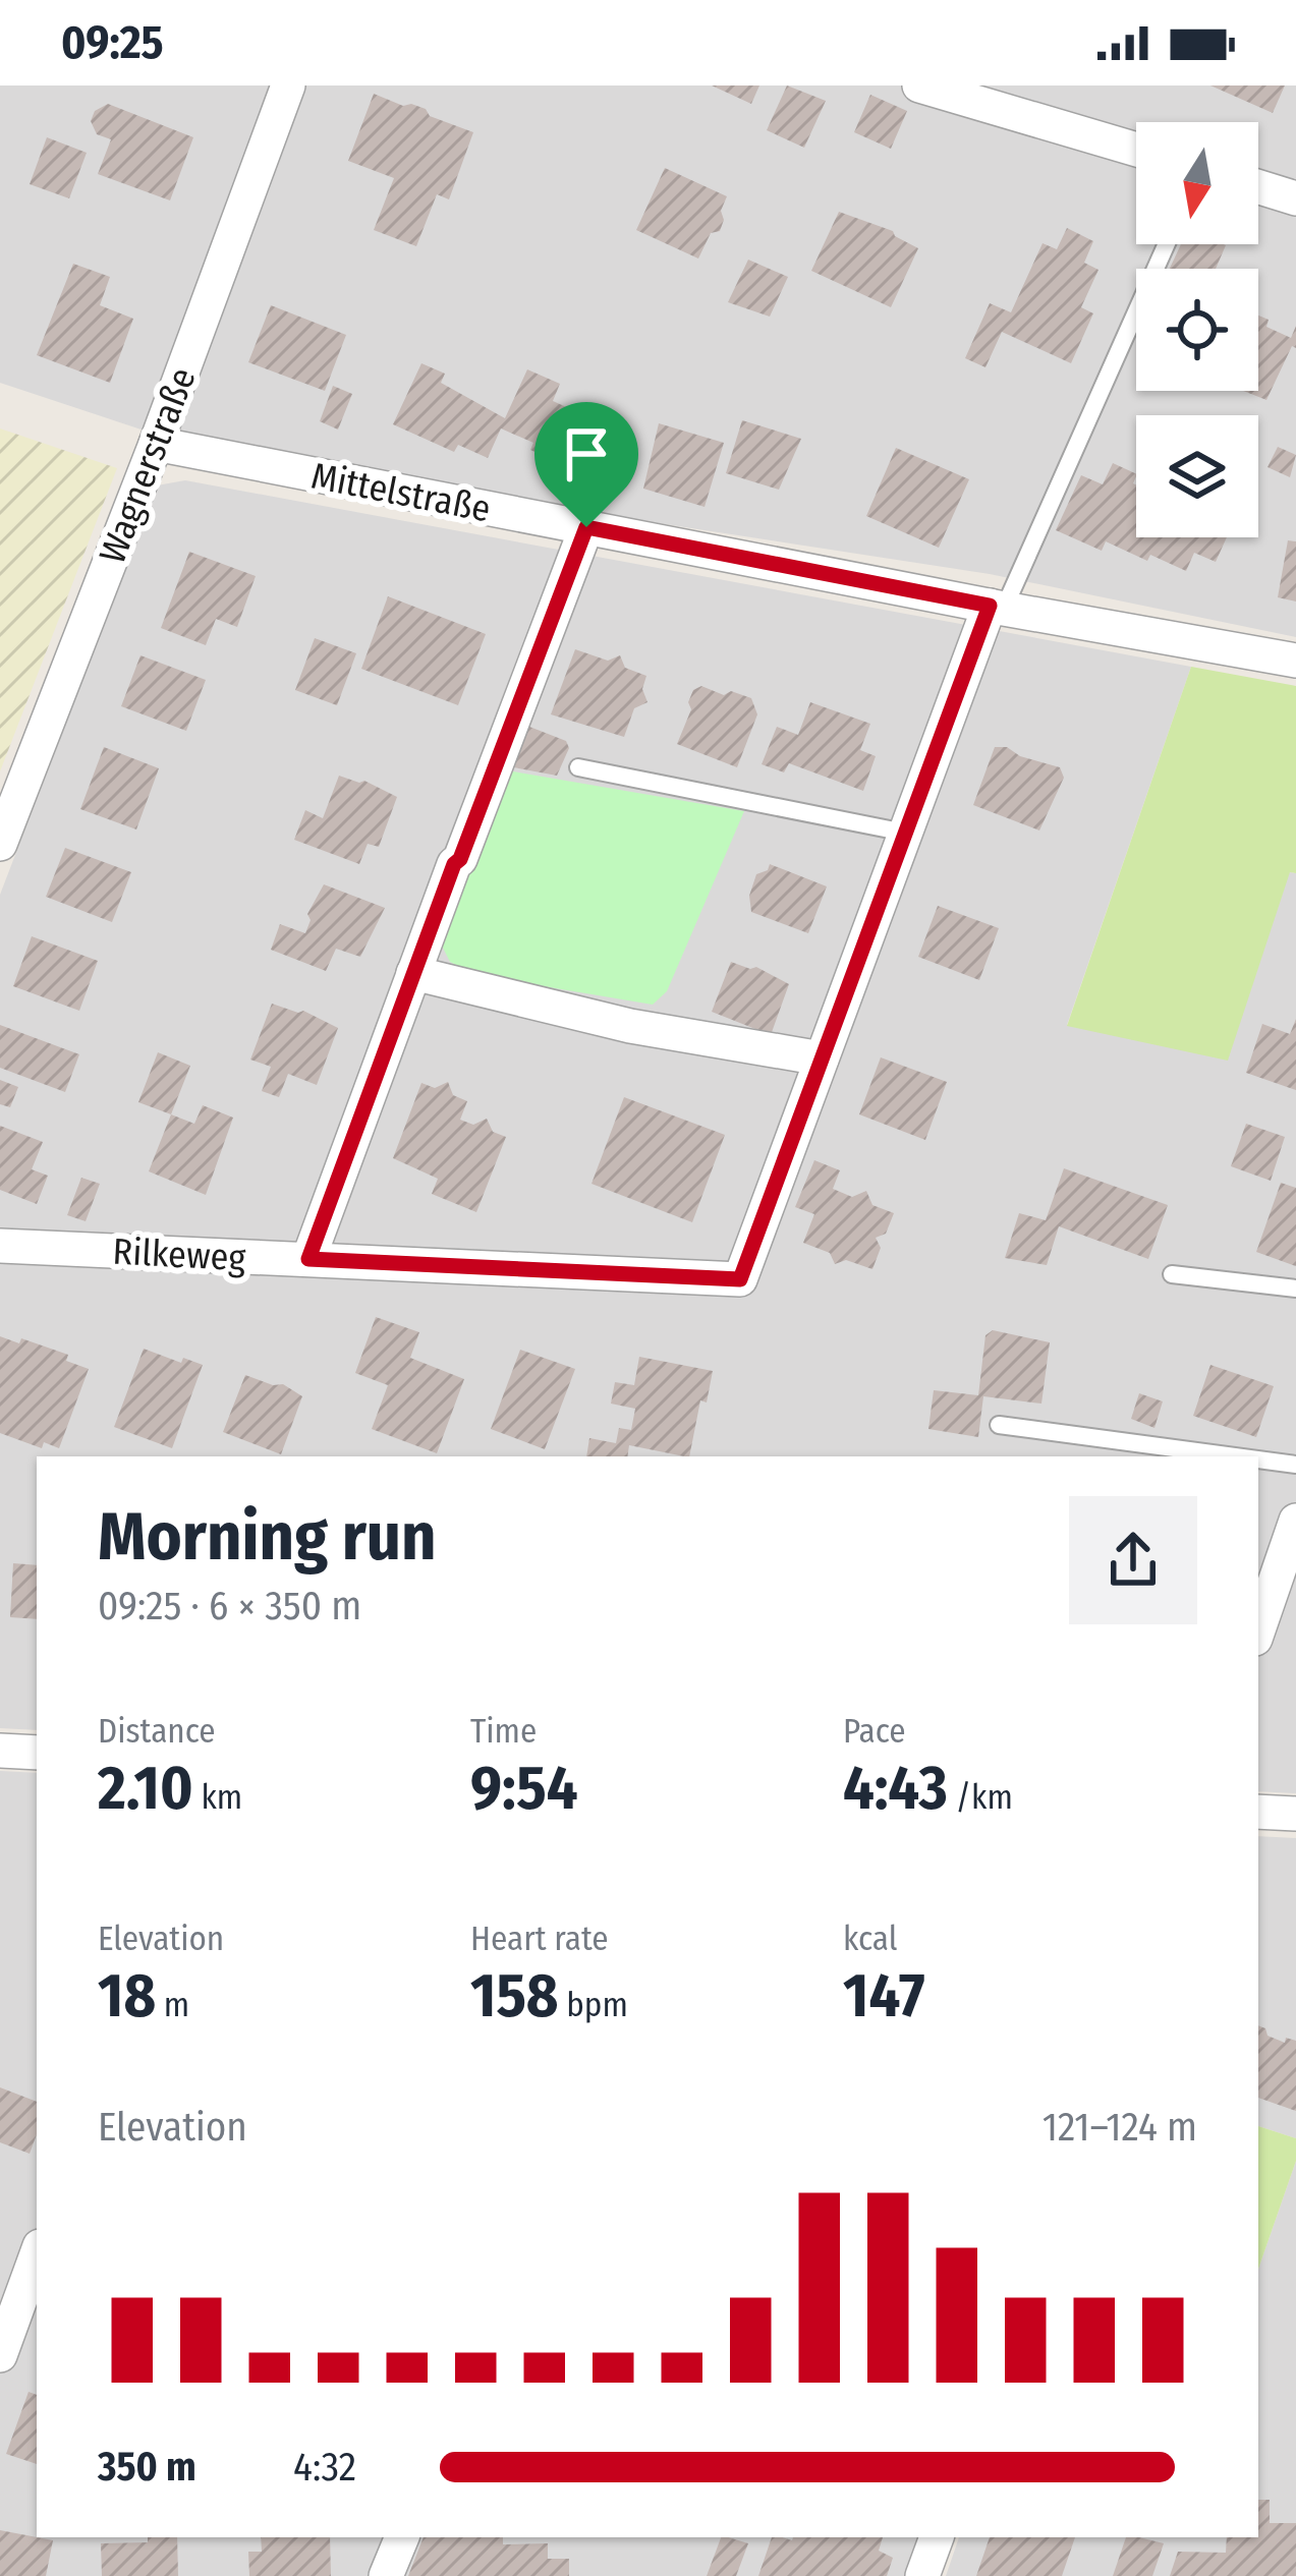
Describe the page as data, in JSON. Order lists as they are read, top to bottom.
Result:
{
  "streets": {
    "street": ["Wagnerstraße", "Mittelstraße", "Rilkeweg"]
  },
  "crossings": [
    ["Wagnerstraße", "Mittelstraße"],
    ["Mittelstraße", "Rilkeweg"]
  ],
  "north": "bottom",
  "page": {
    "status": "09:25",
    "heading": ["Morning run", "09:25 · 6 × 350 m"],
    "stats": [
      ["Distance", "2.10 km"],
      ["Time", "9:54"],
      ["Pace", "4:43 /km"],
      ["Elevation", "18 m"],
      ["Heart rate", "158 bpm"],
      ["kcal", "147"]
    ],
    "chart": ["Elevation", "121–124 m"],
    "list": [
      {
        "name": "350 m",
        "note": "4:32"
      }
    ]
  }
}
